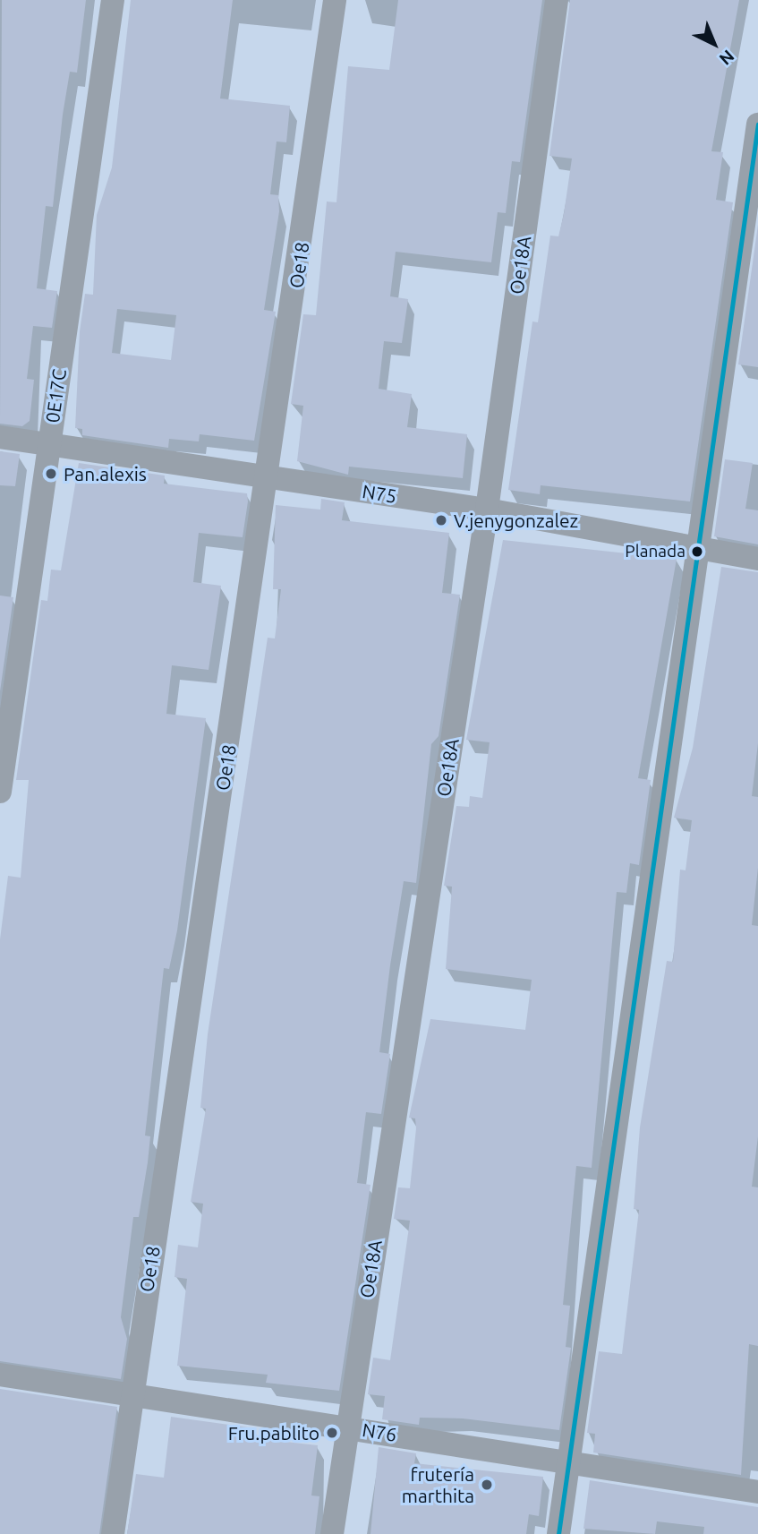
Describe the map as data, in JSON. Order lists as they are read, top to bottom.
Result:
{
  "streets": {
    "street": [
      "Oe18",
      "Oe18A",
      "0E17C",
      "N75",
      "N76"
    ]
  },
  "crossings": [
    ["Oe18", "N75"],
    ["Oe18", "N76"],
    ["Oe18A", "N75"],
    ["Oe18A", "N76"],
    ["0E17C", "N75"]
  ],
  "places": [
    "Pan.alexis",
    "V.jenygonzalez",
    "Planada",
    "Fru.pablito",
    "frutería marthita"
  ],
  "north": "bottom right"
}
